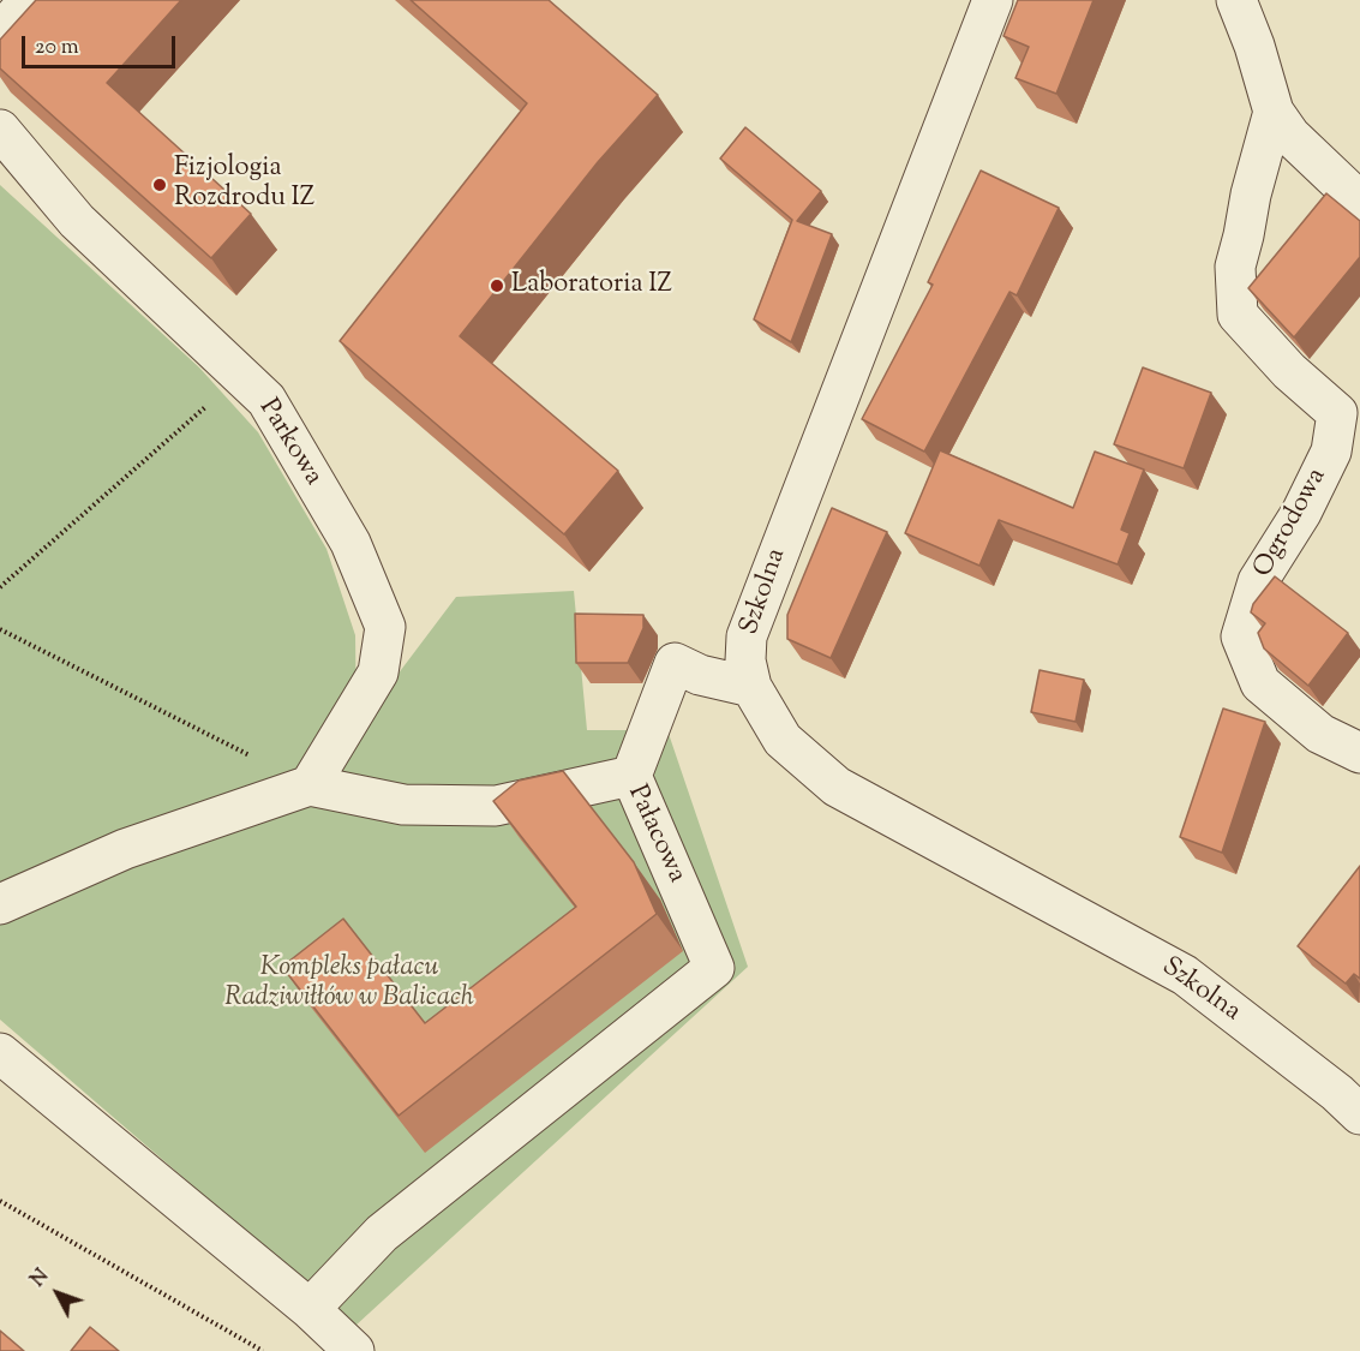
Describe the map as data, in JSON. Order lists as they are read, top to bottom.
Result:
{
  "streets": {
    "street": [
      "Parkowa",
      "Ogrodowa",
      "Szkolna",
      "Pałacowa"
    ]
  },
  "crossings": [
    ["Parkowa", "Pałacowa"]
  ],
  "parks": ["Kompleks pałacu Radziwiłłów w Balicach"],
  "places": ["Fizjologia Rozdrodu IZ", "Laboratoria IZ"],
  "scale_bar": "20 m",
  "north": "top left"
}
